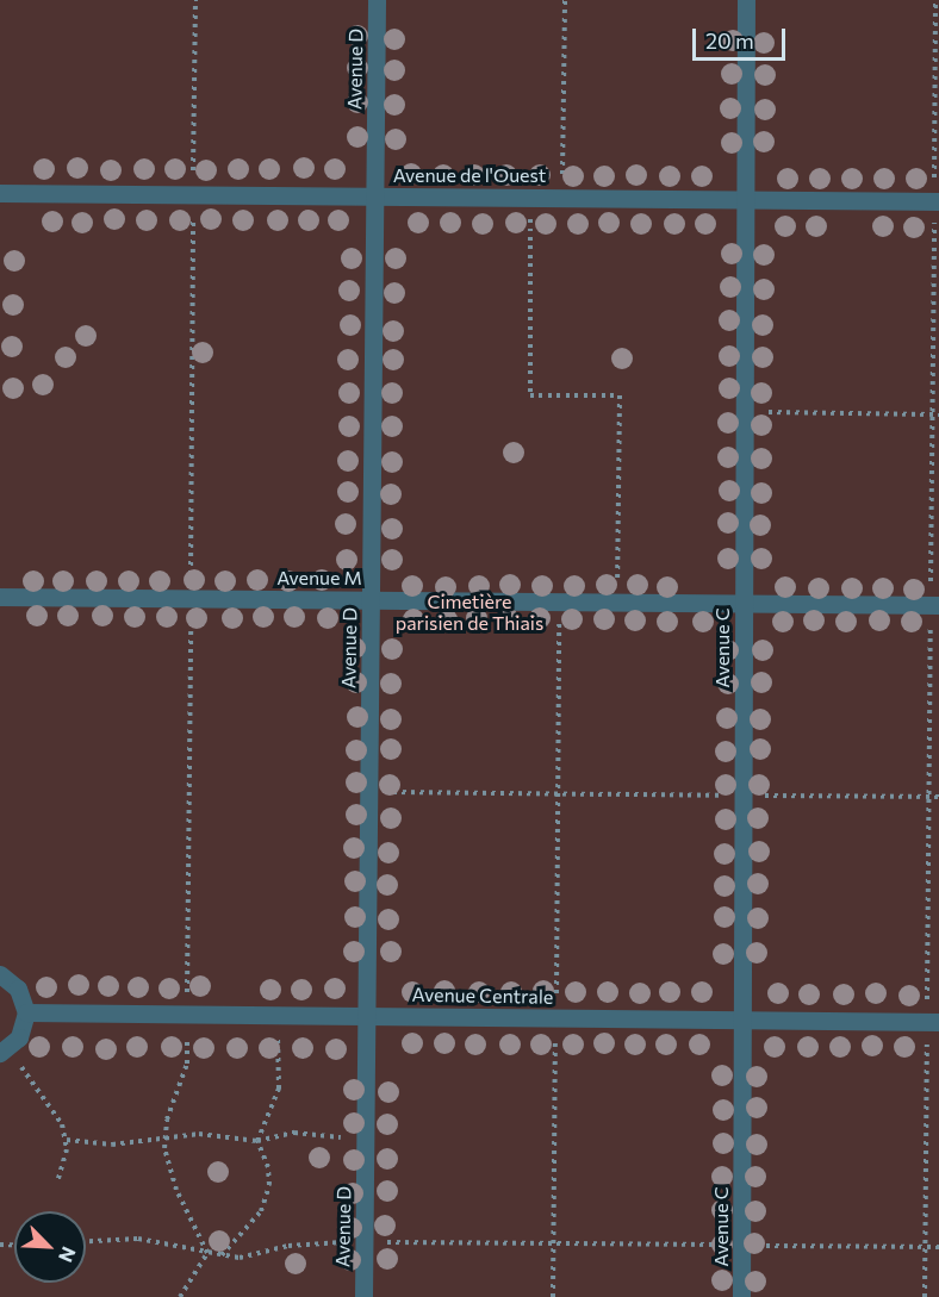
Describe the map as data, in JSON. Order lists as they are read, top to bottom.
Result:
{
  "streets": {
    "lane": [
      "Avenue D",
      "Avenue de l'Ouest",
      "Avenue M",
      "Avenue C",
      "Avenue Centrale"
    ]
  },
  "crossings": [
    ["Avenue D", "Avenue de l'Ouest"],
    ["Avenue D", "Avenue M"],
    ["Avenue D", "Avenue Centrale"],
    ["Avenue de l'Ouest", "Avenue C"],
    ["Avenue M", "Avenue C"],
    ["Avenue C", "Avenue Centrale"]
  ],
  "parks": ["Cimetière parisien de Thiais"],
  "scale_bar": "20 m",
  "north": "bottom right"
}
